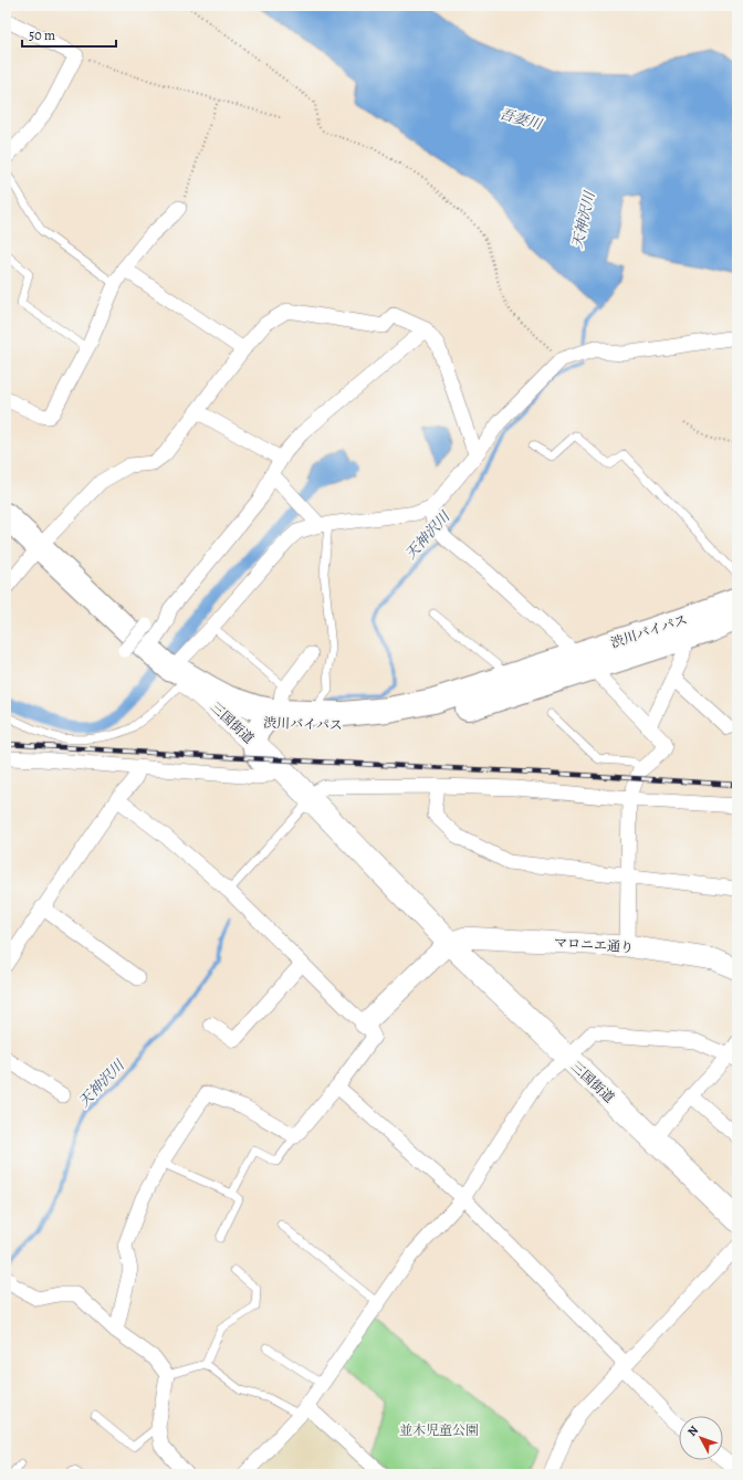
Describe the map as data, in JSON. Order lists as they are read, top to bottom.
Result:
{
  "streets": {
    "highway": ["渋川バイパス", "三国街道"],
    "street": ["マロニエ通り"]
  },
  "crossings": [
    ["渋川バイパス", "三国街道"],
    ["三国街道", "マロニエ通り"]
  ],
  "water": ["吾妻川", "天神沢川"],
  "parks": ["並木児童公園"],
  "scale_bar": "50 m",
  "north": "top left"
}
